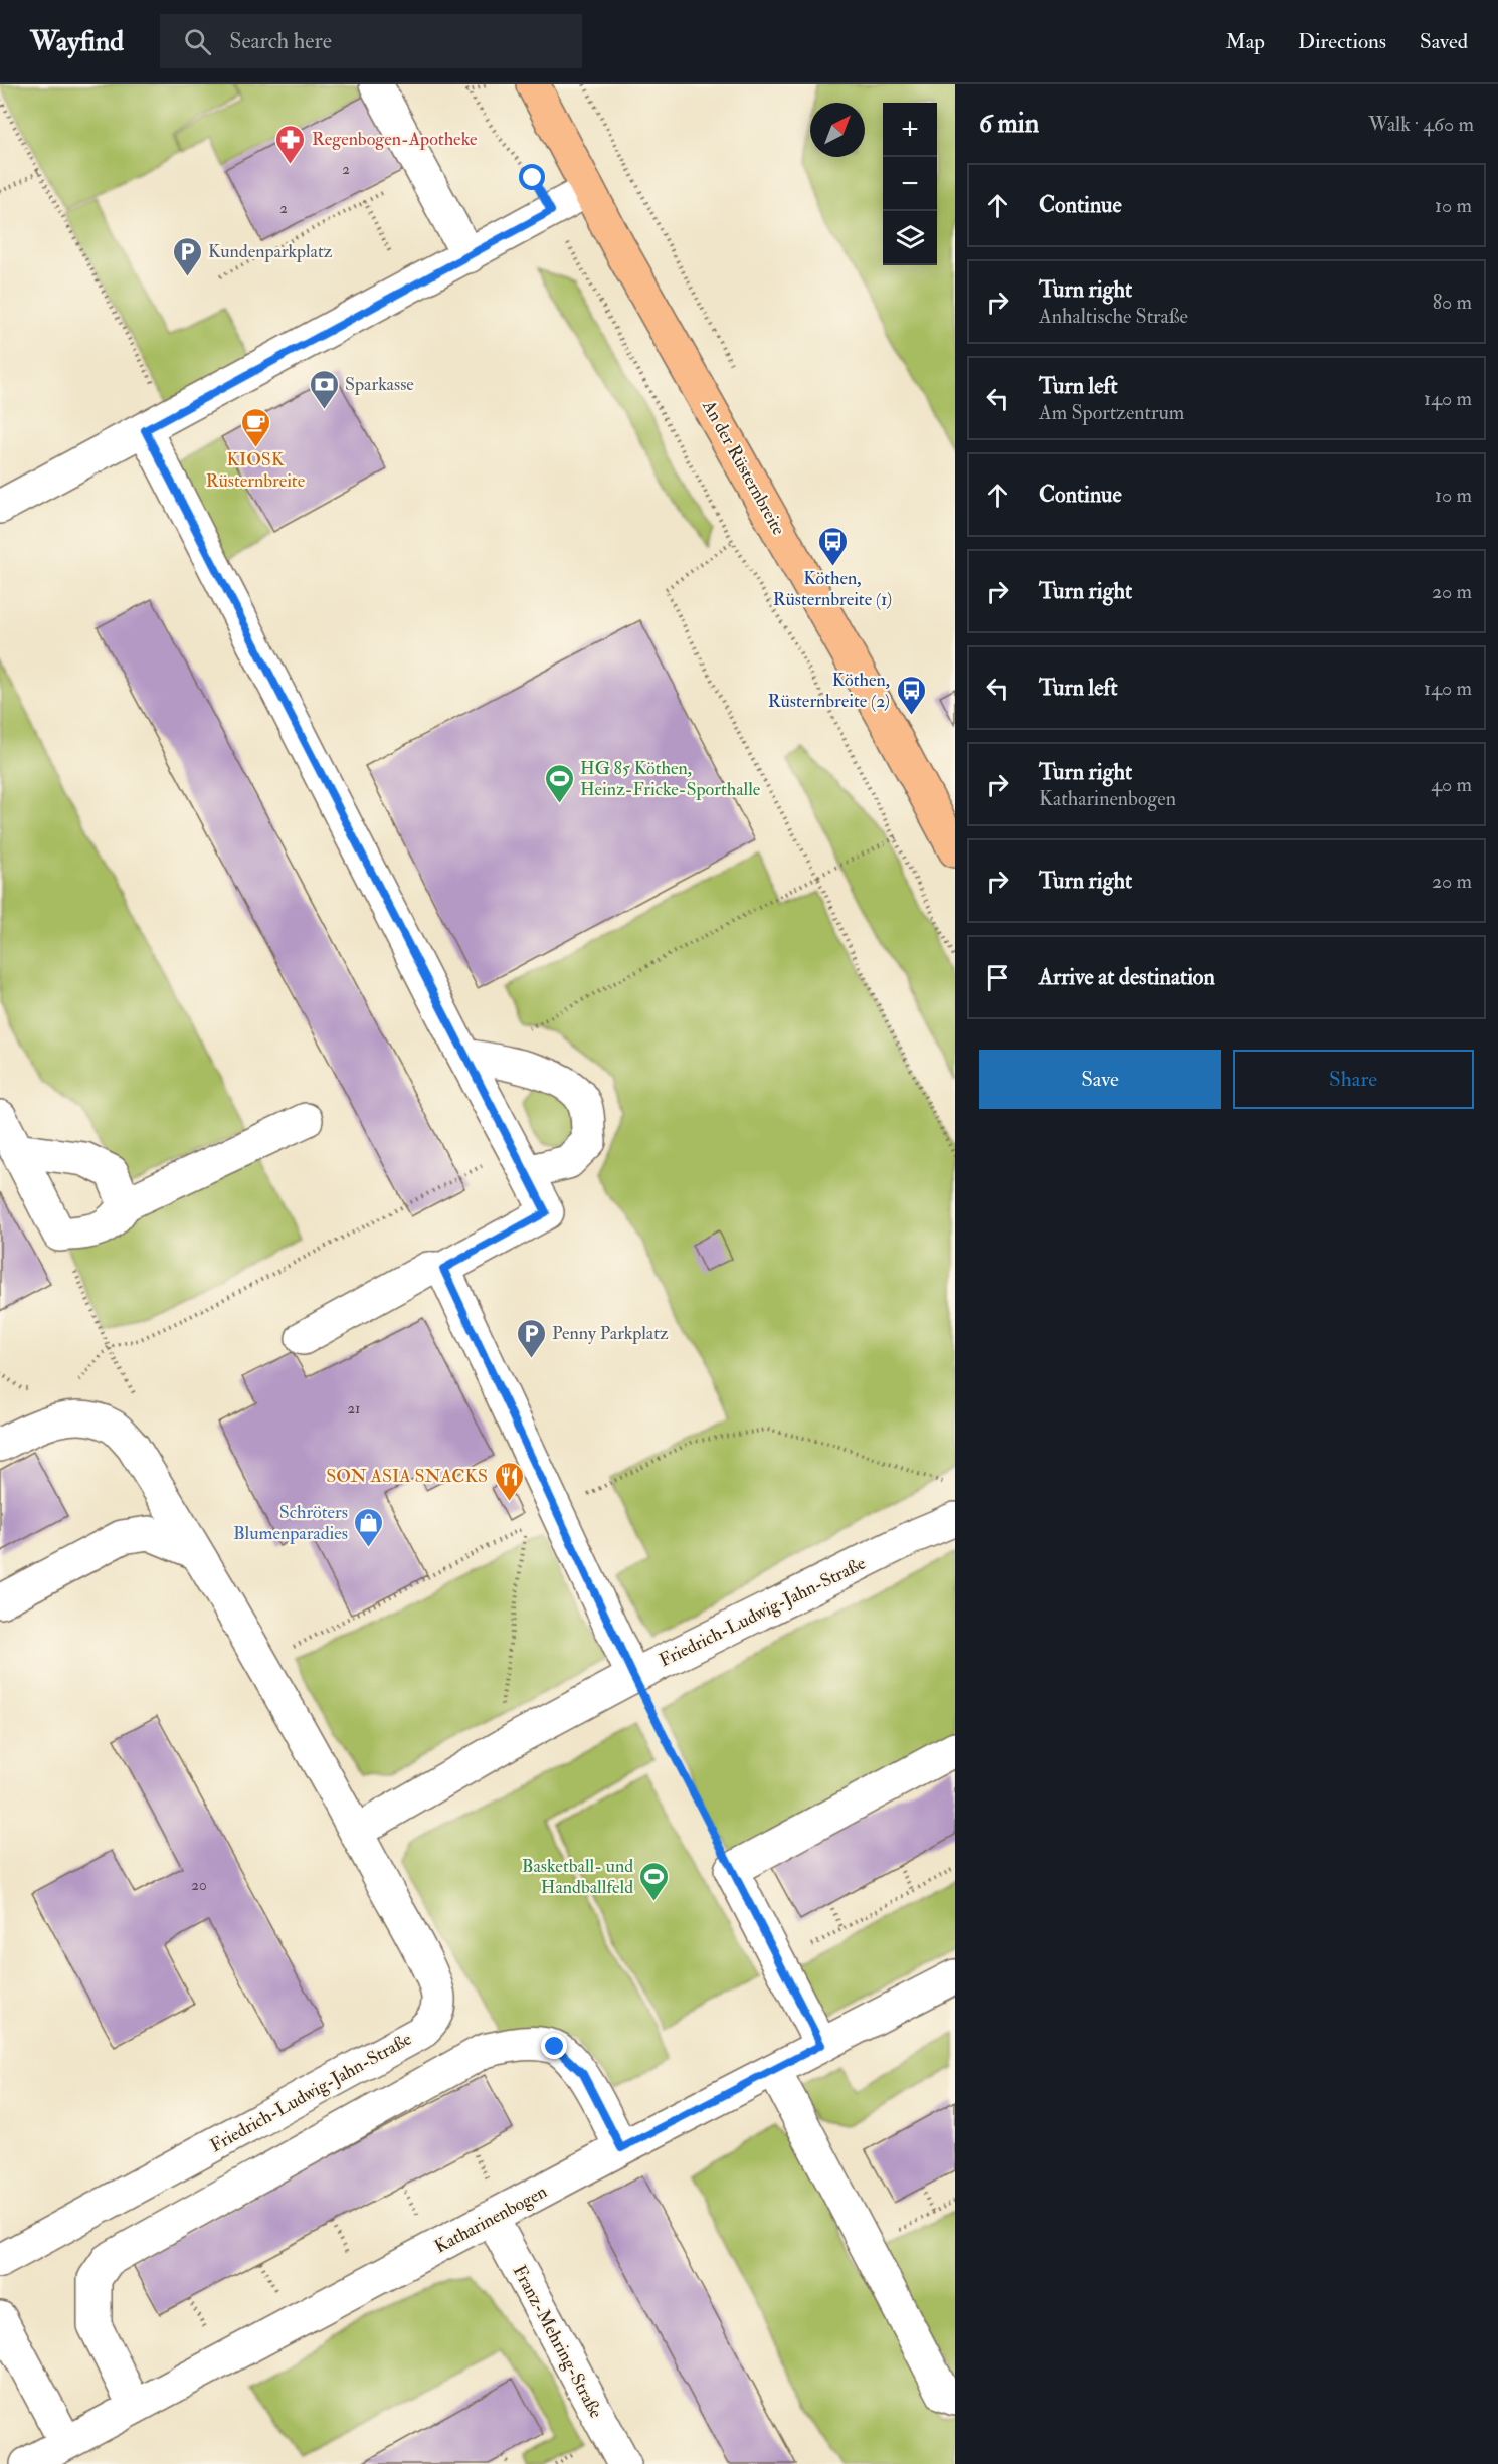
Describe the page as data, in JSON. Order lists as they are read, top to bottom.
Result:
{
  "streets": {
    "main road": ["An der Rüsternbreite"],
    "street": ["Friedrich-Ludwig-Jahn-Straße", "Katharinenbogen", "Franz-Mehring-Straße"]
  },
  "crossings": [
    ["Katharinenbogen", "Franz-Mehring-Straße"]
  ],
  "places": {
    "pharmacy": ["Regenbogen-Apotheke"],
    "parking": ["Kundenparkplatz", "Penny Parkplatz"],
    "bank": ["Sparkasse"],
    "cafe": ["KIOSK Rüsternbreite"],
    "bus stop": ["Köthen, Rüsternbreite (1)", "Köthen, Rüsternbreite (2)"],
    "sports": ["HG 85 Köthen, Heinz-Fricke-Sporthalle", "Basketball- und Handballfeld"],
    "restaurant": ["SON ASIA SNACKS"],
    "shop": ["Schröters Blumenparadies"]
  },
  "house_numbers": [
    "2",
    "2",
    "21",
    "20"
  ],
  "north": "top right",
  "page": {
    "header": "Wayfind",
    "search": "Search here",
    "nav": ["Map", "Directions", "Saved"],
    "heading": ["6 min", "Walk · 460 m"],
    "map_buttons": ["+", "−"],
    "list": [
      ["Continue", "10 m"],
      ["Turn right", "Anhaltische Straße", "80 m"],
      ["Turn left", "Am Sportzentrum", "140 m"],
      ["Continue", "10 m"],
      ["Turn right", "20 m"],
      ["Turn left", "140 m"],
      ["Turn right", "Katharinenbogen", "40 m"],
      ["Turn right", "20 m"],
      "Arrive at destination"
    ],
    "buttons": ["Save", "Share"]
  }
}
